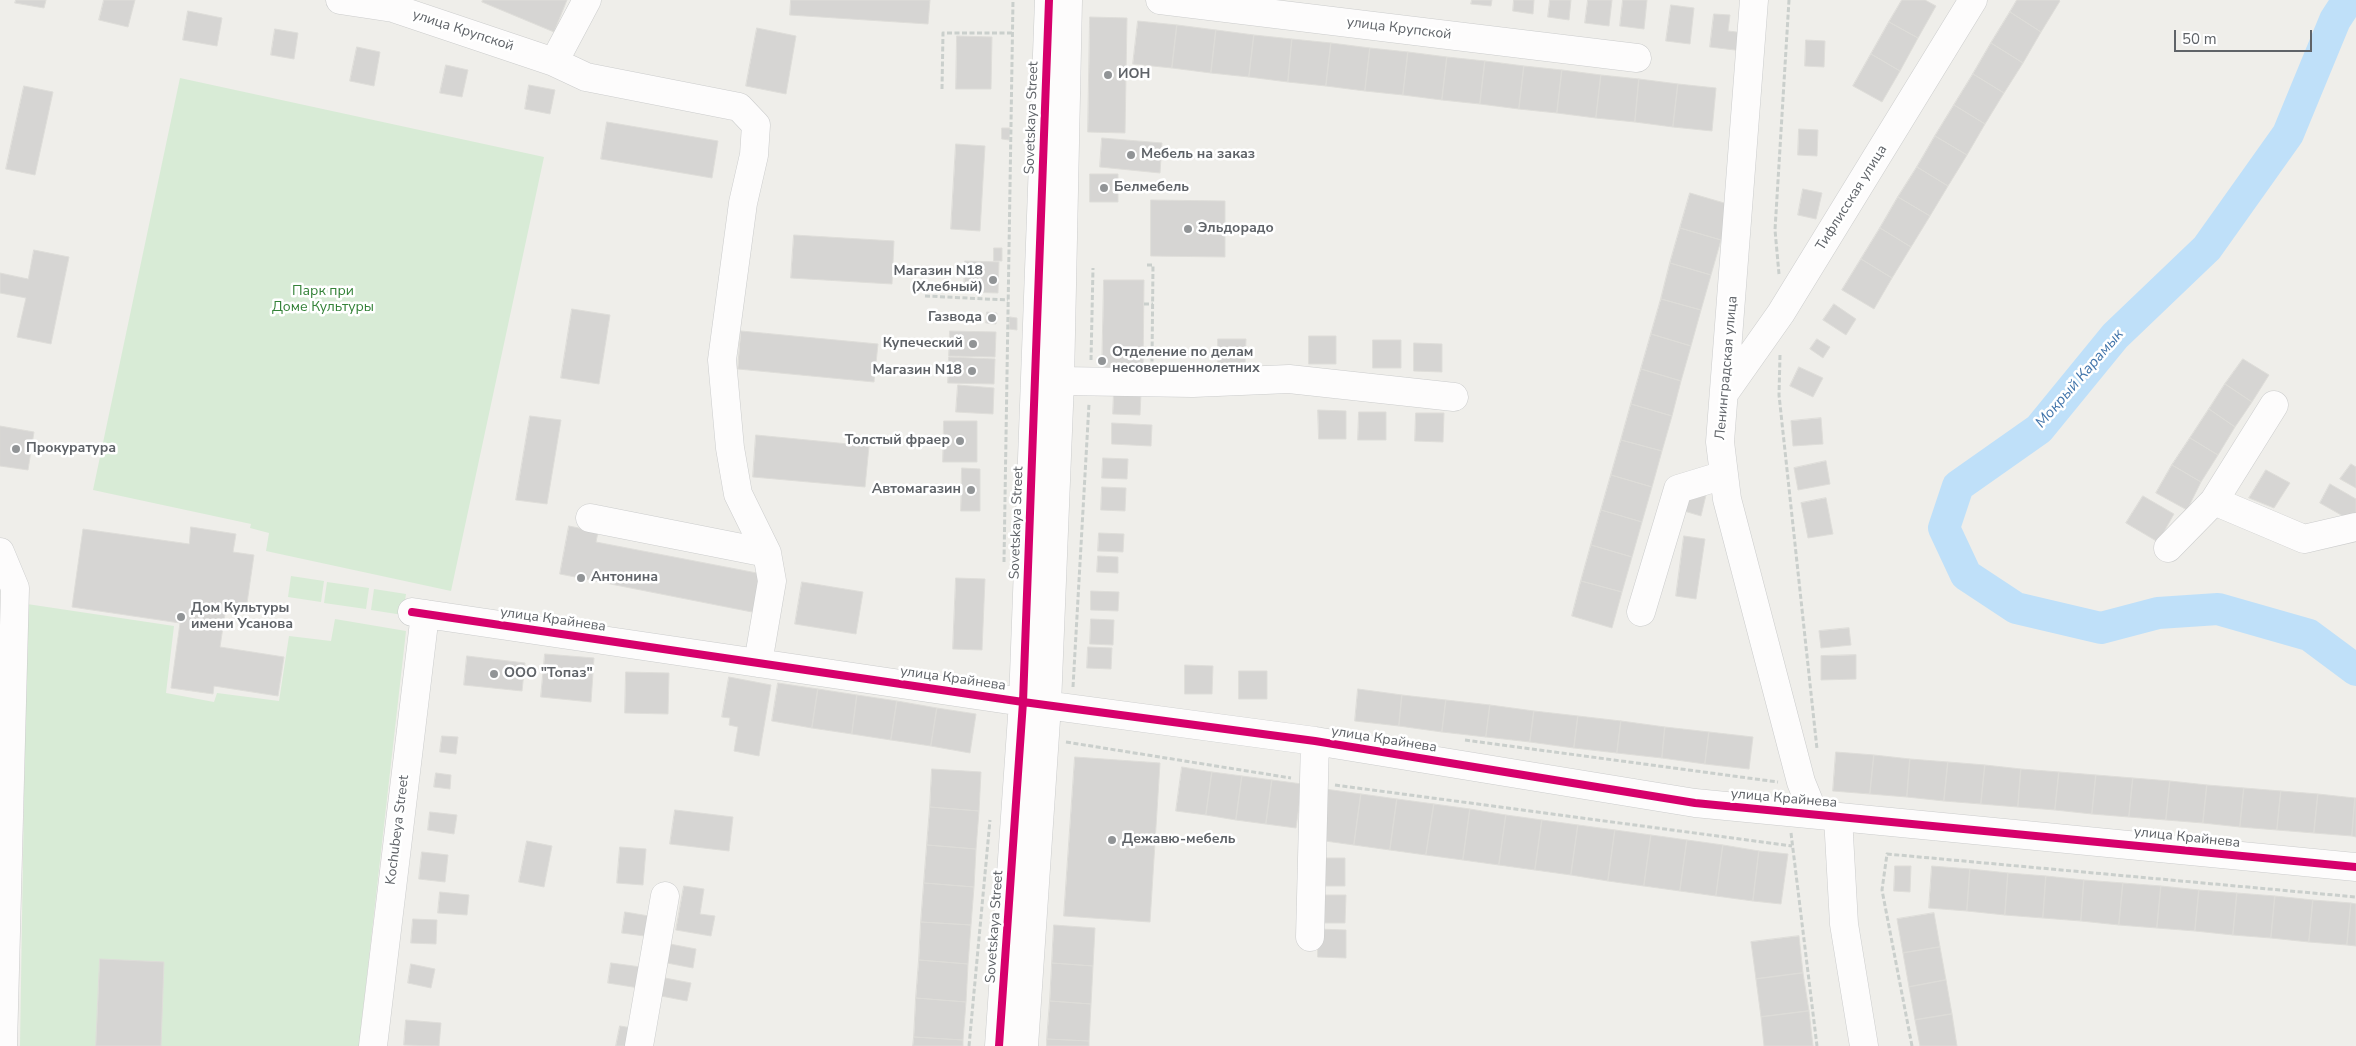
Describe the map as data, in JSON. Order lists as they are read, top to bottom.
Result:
{
  "streets": {
    "street": [
      "улица Крупской",
      "Sovetskaya Street",
      "Тифлисская улица",
      "Ленинградская улица",
      "улица Крайнева",
      "Kochubeya Street"
    ]
  },
  "crossings": [
    ["Sovetskaya Street", "улица Крайнева"],
    ["Тифлисская улица", "Ленинградская улица"],
    ["Ленинградская улица", "улица Крайнева"],
    ["улица Крайнева", "Kochubeya Street"]
  ],
  "water": ["Мокрый Карамык"],
  "parks": ["Парк при Доме Культуры"],
  "places": [
    "ИОН",
    "Мебель на заказ",
    "Белмебель",
    "Эльдорадо",
    "Магазин N18 (Хлебный)",
    "Газвода",
    "Купеческий",
    "Отделение по делам несовершеннолетних",
    "Магазин N18",
    "Толстый фраер",
    "Прокуратура",
    "Автомагазин",
    "Антонина",
    "Дом Культуры имени Усанова",
    "ООО \"Топаз\"",
    "Дежавю-мебель"
  ],
  "scale_bar": "50 m"
}
